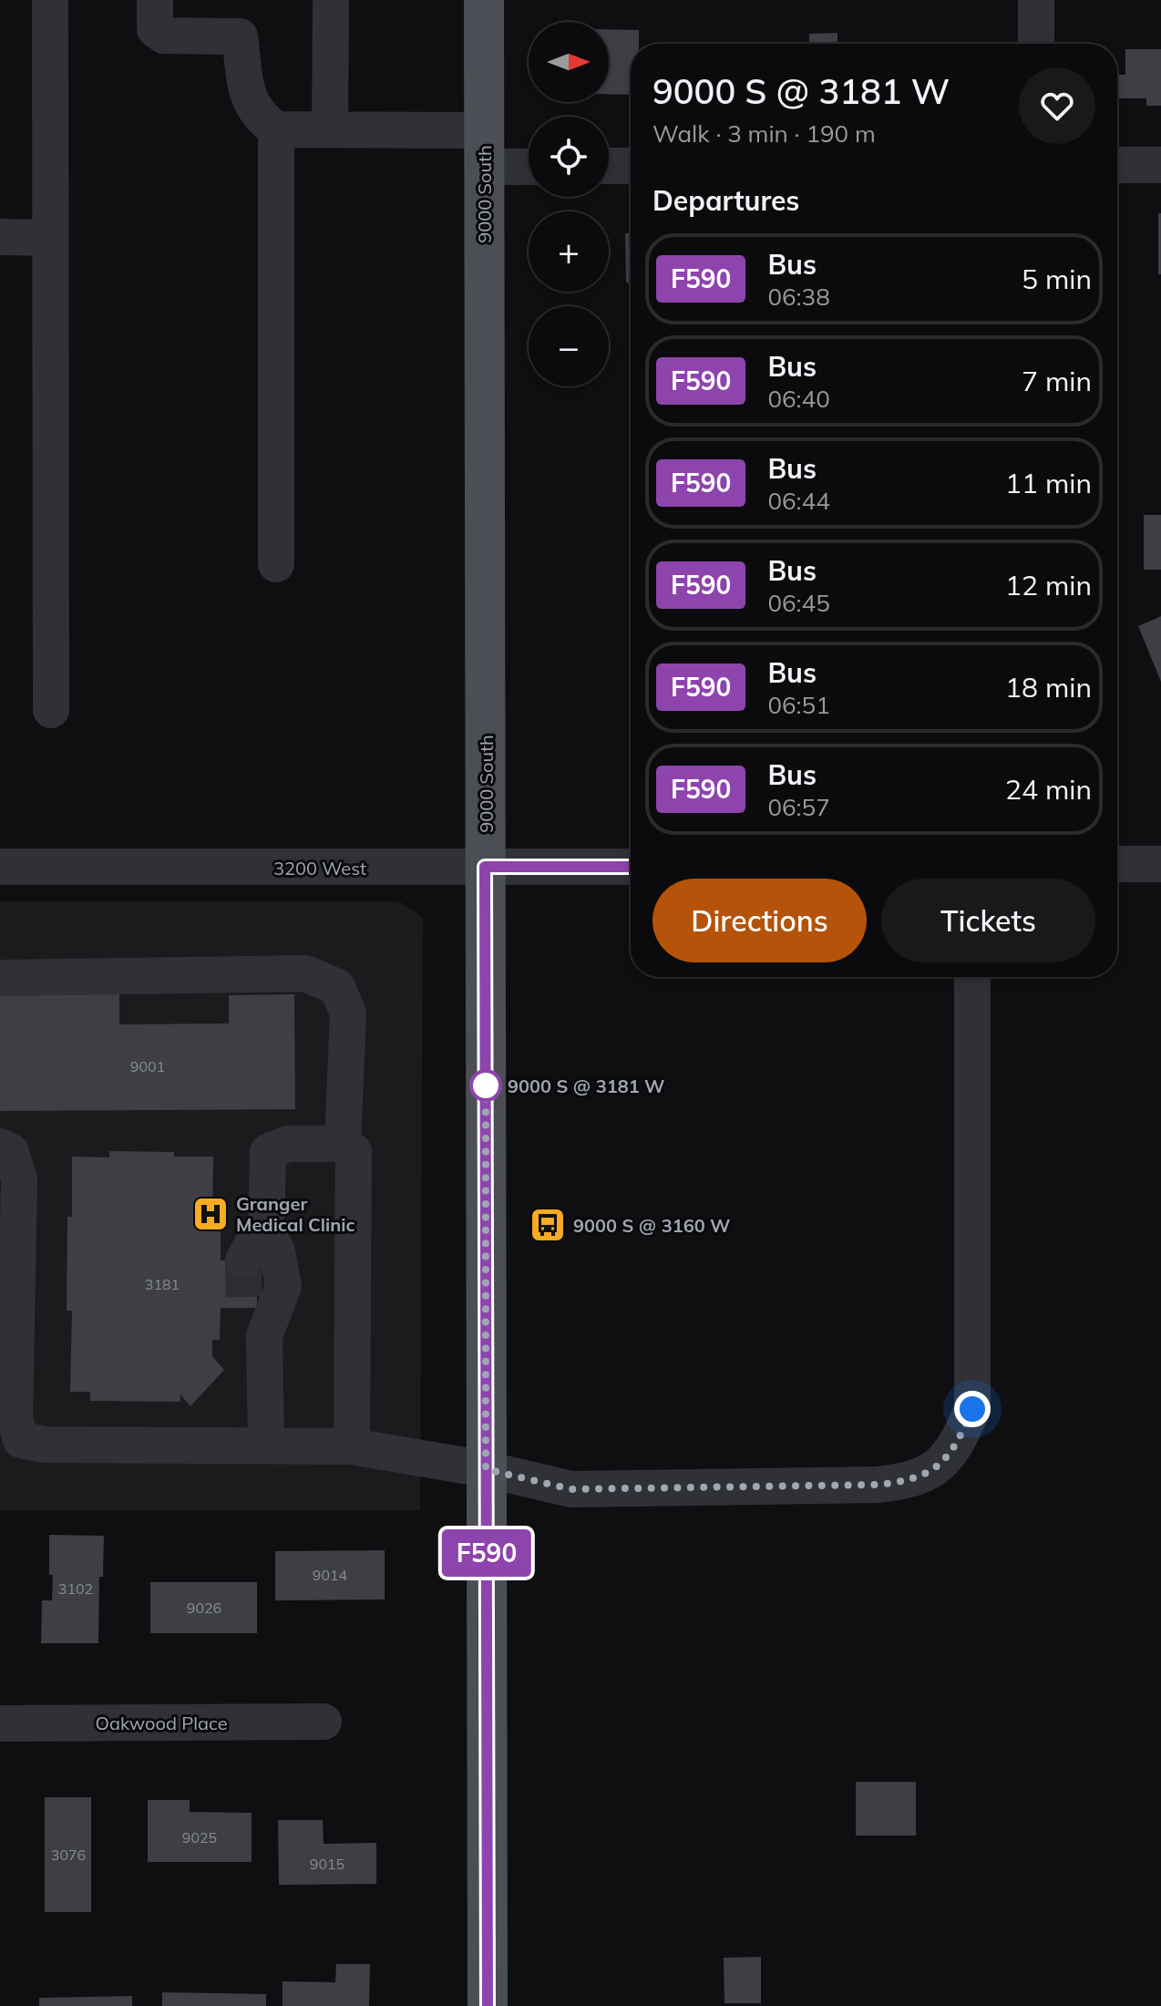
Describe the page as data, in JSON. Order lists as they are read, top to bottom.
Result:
{
  "streets": {
    "main road": ["9000 South"],
    "street": ["3200 West", "Oakwood Place"]
  },
  "crossings": [
    ["9000 South", "3200 West"]
  ],
  "places": {
    "other": ["9000 S @ 3181 W"],
    "hospital": ["Granger Medical Clinic"],
    "bus stop": ["9000 S @ 3160 W"]
  },
  "lines": ["bus line F590"],
  "house_numbers": [
    "9001",
    "3181",
    "9014",
    "3102",
    "9026",
    "9025",
    "3076",
    "9015"
  ],
  "north": "right",
  "page": {
    "on_map": "F590",
    "map_buttons": ["+", "−"],
    "heading": [
      ["9000 S @ 3181 W", "Walk · 3 min · 190 m"],
      "Departures"
    ],
    "list": [
      {
        "mark": "F590",
        "name": "Bus",
        "note": "06:38",
        "value": "5 min"
      },
      {
        "mark": "F590",
        "name": "Bus",
        "note": "06:40",
        "value": "7 min"
      },
      {
        "mark": "F590",
        "name": "Bus",
        "note": "06:44",
        "value": "11 min"
      },
      {
        "mark": "F590",
        "name": "Bus",
        "note": "06:45",
        "value": "12 min"
      },
      {
        "mark": "F590",
        "name": "Bus",
        "note": "06:51",
        "value": "18 min"
      },
      {
        "mark": "F590",
        "name": "Bus",
        "note": "06:57",
        "value": "24 min"
      }
    ],
    "buttons": ["Directions", "Tickets"]
  }
}
